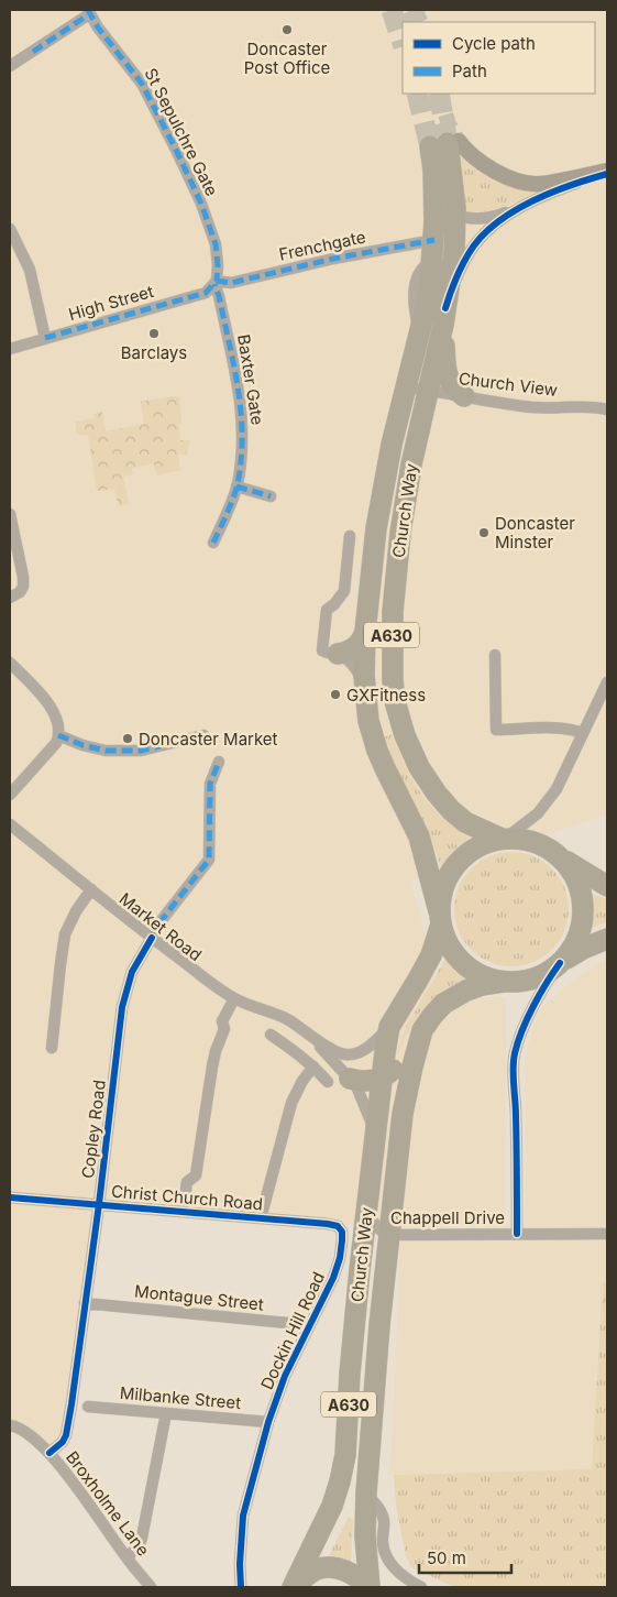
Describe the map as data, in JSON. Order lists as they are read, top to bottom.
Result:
{
  "streets": {
    "highway": ["Church Way", "A630"],
    "street": [
      "St Sepulchre Gate",
      "Frenchgate",
      "High Street",
      "Baxter Gate",
      "Church View",
      "Market Road",
      "Copley Road",
      "Christ Church Road",
      "Chappell Drive",
      "Montague Street",
      "Dockin Hill Road",
      "Milbanke Street",
      "Broxholme Lane"
    ]
  },
  "crossings": [
    ["St Sepulchre Gate", "Frenchgate"],
    ["St Sepulchre Gate", "High Street"],
    ["St Sepulchre Gate", "Baxter Gate"],
    ["Frenchgate", "High Street"],
    ["Frenchgate", "Baxter Gate"],
    ["Frenchgate", "Church Way"],
    ["High Street", "Baxter Gate"],
    ["Church View", "Church Way"],
    ["Church Way", "A630"],
    ["Church Way", "Market Road"],
    ["Church Way", "Chappell Drive"],
    ["Market Road", "Copley Road"],
    ["Copley Road", "Christ Church Road"],
    ["Copley Road", "Montague Street"],
    ["Copley Road", "Broxholme Lane"],
    ["Christ Church Road", "Dockin Hill Road"],
    ["Montague Street", "Dockin Hill Road"],
    ["Dockin Hill Road", "Milbanke Street"]
  ],
  "places": [
    "Doncaster Post Office",
    "Barclays",
    "Doncaster Minster",
    "GXFitness",
    "Doncaster Market"
  ],
  "legend": ["Cycle path", "Path"],
  "scale_bar": "50 m"
}
